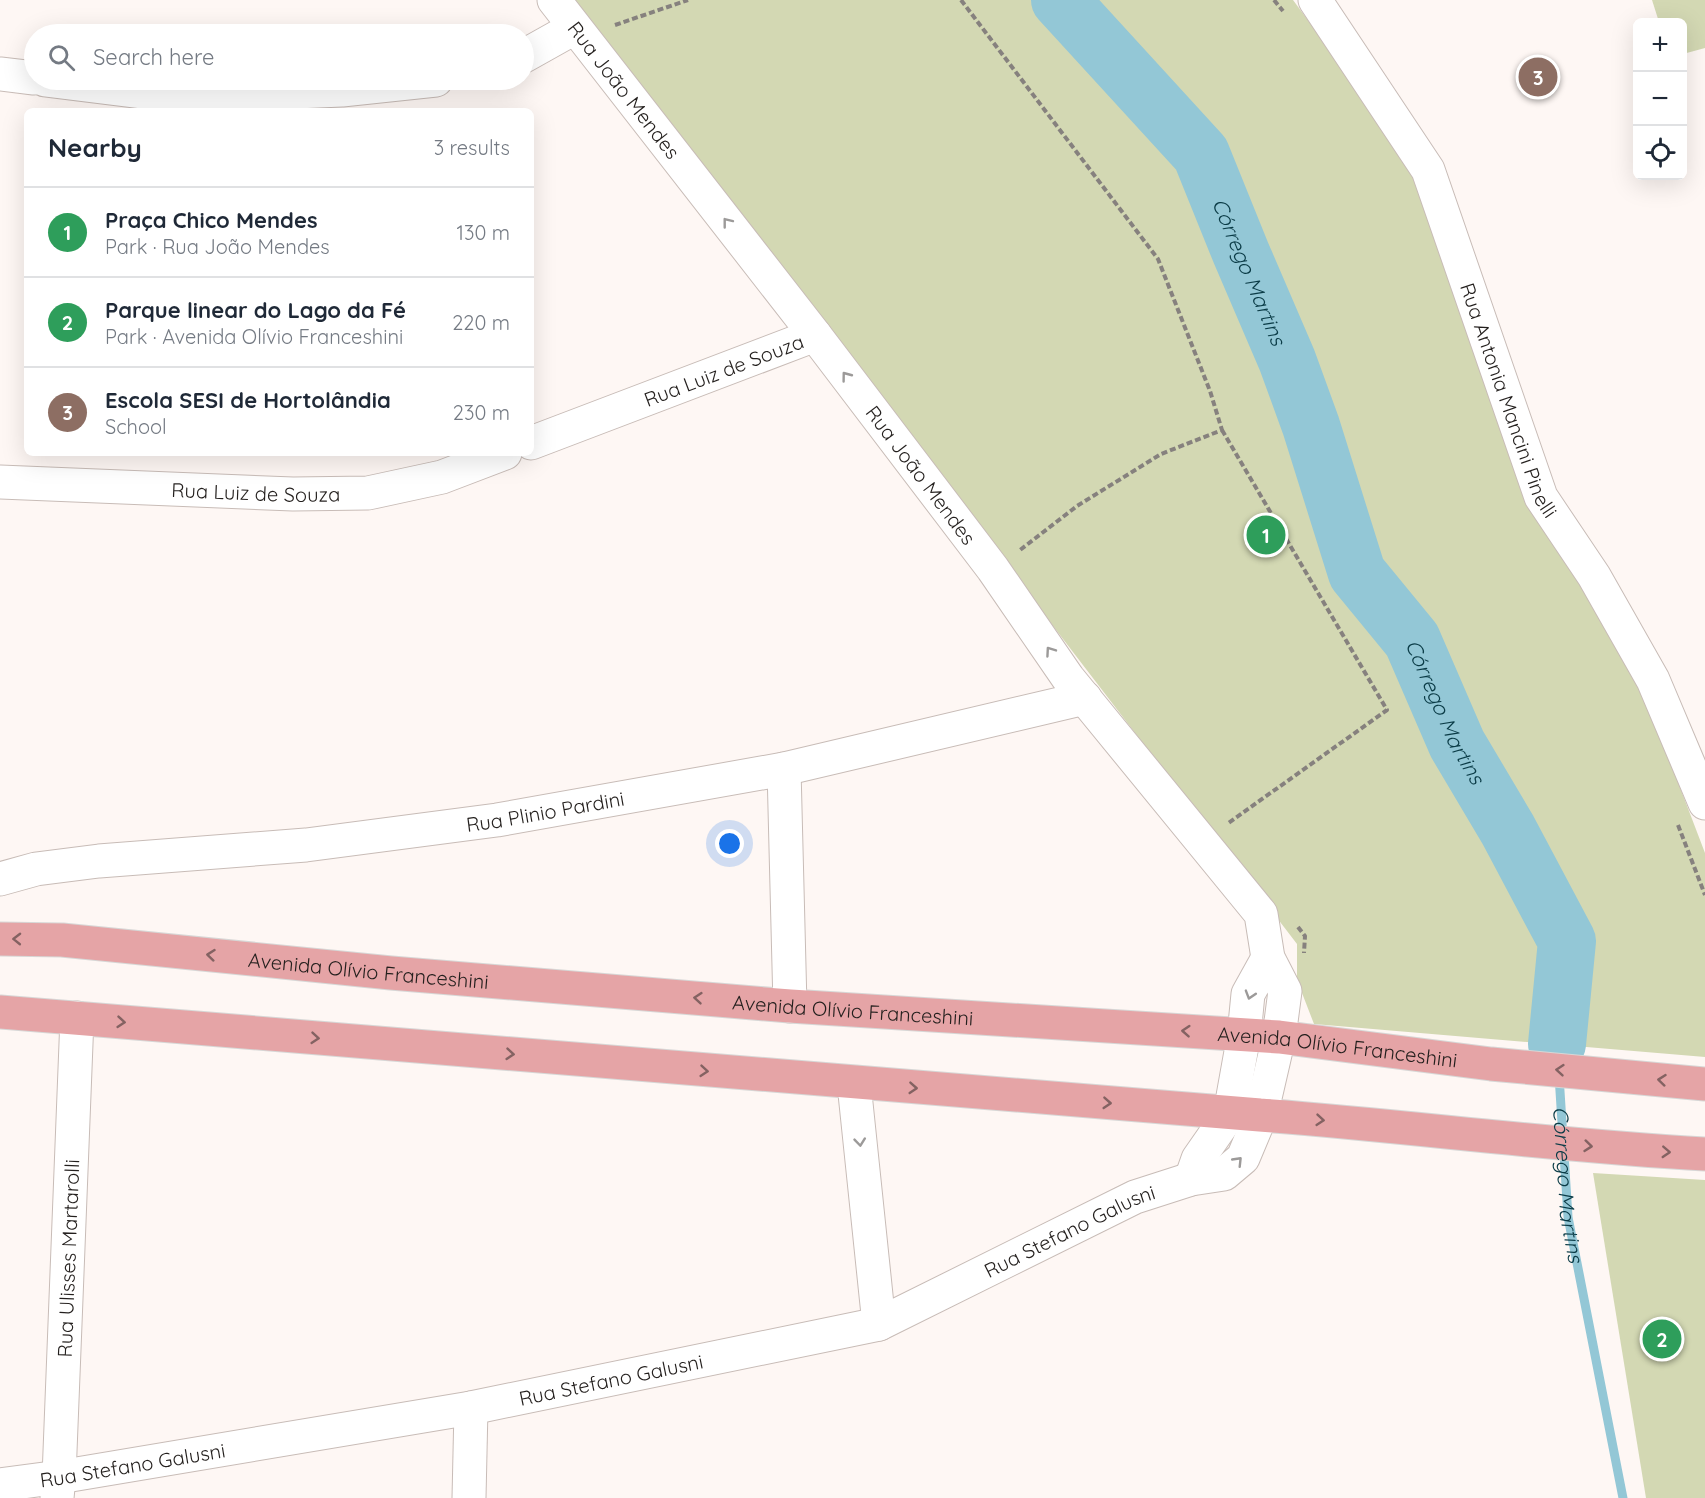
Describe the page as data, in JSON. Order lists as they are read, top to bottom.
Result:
{
  "streets": {
    "main road": ["Avenida Olívio Franceshini"],
    "street": [
      "Rua João Mendes",
      "Rua Luiz de Souza",
      "Rua Antonia Mancini Pinelli",
      "Rua Plinio Pardini",
      "Rua Stefano Galusni",
      "Rua Ulisses Martarolli"
    ]
  },
  "crossings": [
    ["Rua João Mendes", "Rua Luiz de Souza"],
    ["Rua João Mendes", "Rua Plinio Pardini"],
    ["Rua João Mendes", "Avenida Olívio Franceshini"],
    ["Rua João Mendes", "Rua Stefano Galusni"],
    ["Rua Stefano Galusni", "Rua Ulisses Martarolli"]
  ],
  "one_way": ["Rua João Mendes"],
  "water": ["Córrego Martins"],
  "page": {
    "map_buttons": ["+", "−"],
    "search": "Search here",
    "pins": ["3", "1", "2"],
    "heading": ["Nearby", "3 results"],
    "list": [
      {
        "mark": "1",
        "name": "Praça Chico Mendes",
        "note": "Park · Rua João Mendes",
        "value": "130 m"
      },
      {
        "mark": "2",
        "name": "Parque linear do Lago da Fé",
        "note": "Park · Avenida Olívio Franceshini",
        "value": "220 m"
      },
      {
        "mark": "3",
        "name": "Escola SESI de Hortolândia",
        "note": "School",
        "value": "230 m"
      }
    ]
  }
}
